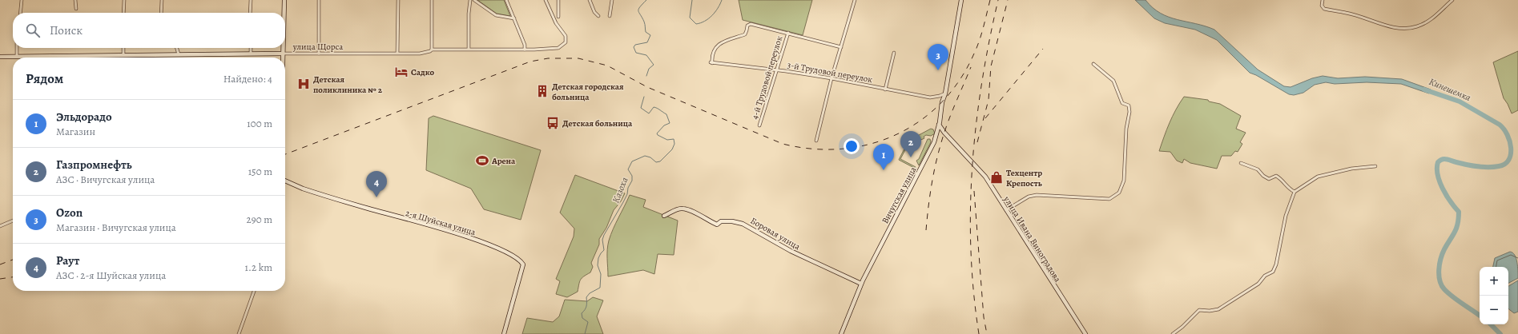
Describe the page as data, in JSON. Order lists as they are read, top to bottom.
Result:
{
  "streets": {
    "street": [
      "улица Щорса",
      "3-й Трудовой переулок",
      "4-й Трудовой переулок",
      "Вичугская улица",
      "2-я Шуйская улица",
      "Боровая улица",
      "улица Ивана Виноградова"
    ]
  },
  "crossings": [
    ["3-й Трудовой переулок", "4-й Трудовой переулок"],
    ["3-й Трудовой переулок", "Вичугская улица"],
    ["Вичугская улица", "Боровая улица"],
    ["Вичугская улица", "улица Ивана Виноградова"]
  ],
  "water": ["Кинешемка", "Казоха"],
  "places": {
    "hotel": ["Садко"],
    "hospital": ["Детская поликлиника № 2"],
    "building": ["Детская городская больница"],
    "bus stop": ["Детская больница"],
    "sports": ["Арена"],
    "shop": ["Техцентр Крепость"]
  },
  "page": {
    "search": "Поиск",
    "pins": [
      "3",
      "2",
      "1",
      "4"
    ],
    "heading": ["Рядом", "Найдено: 4"],
    "list": [
      {
        "mark": "1",
        "name": "Эльдорадо",
        "note": "Магазин",
        "value": "100 m"
      },
      {
        "mark": "2",
        "name": "Газпромнефть",
        "note": "АЗС · Вичугская улица",
        "value": "150 m"
      },
      {
        "mark": "3",
        "name": "Ozon",
        "note": "Магазин · Вичугская улица",
        "value": "290 m"
      },
      {
        "mark": "4",
        "name": "Раут",
        "note": "АЗС · 2-я Шуйская улица",
        "value": "1.2 km"
      }
    ],
    "map_buttons": ["+", "−"]
  }
}
